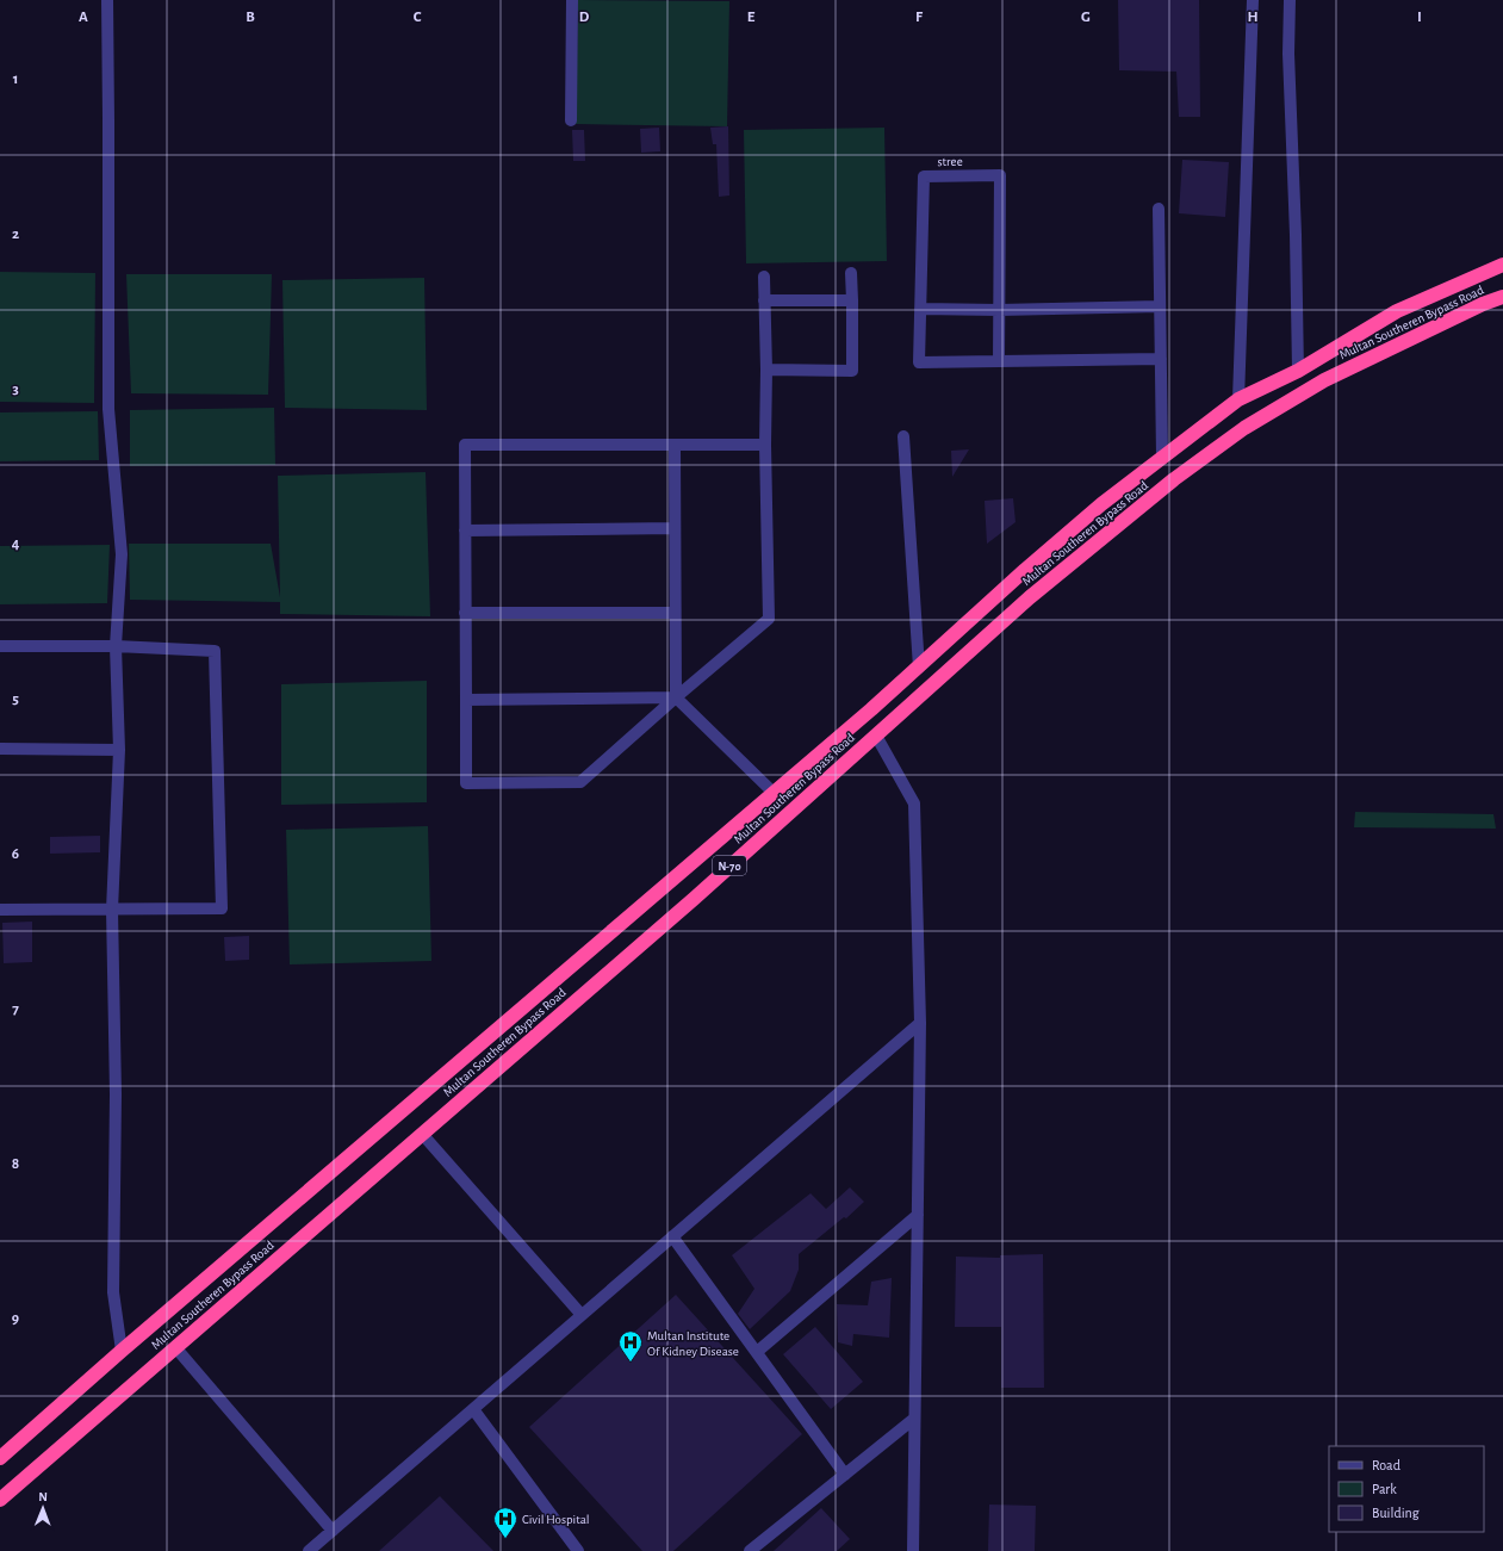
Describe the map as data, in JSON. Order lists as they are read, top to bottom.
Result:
{
  "streets": {
    "highway": ["Multan Southeren Bypass Road", "N-70"],
    "street": ["stree"]
  },
  "places": {
    "hospital": ["Multan Institute Of Kidney Disease", "Civil Hospital"]
  },
  "legend": ["Road", "Park", "Building"],
  "north": "top",
  "grid": {
    "columns": [
      "A",
      "B",
      "C",
      "D",
      "E",
      "F",
      "G",
      "H",
      "I"
    ],
    "rows": [
      "1",
      "2",
      "3",
      "4",
      "5",
      "6",
      "7",
      "8",
      "9"
    ]
  }
}
